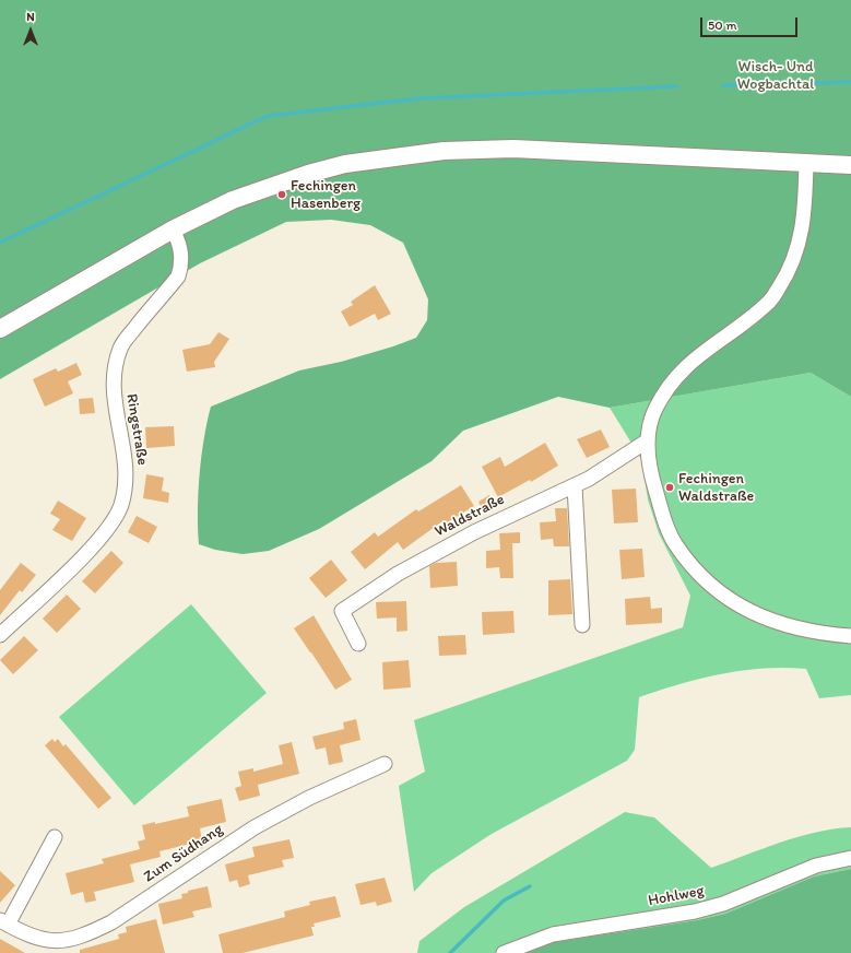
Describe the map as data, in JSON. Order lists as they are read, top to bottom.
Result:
{
  "streets": {
    "street": [
      "Ringstraße",
      "Waldstraße",
      "Zum Südhang",
      "Hohlweg"
    ]
  },
  "parks": ["Wisch- Und Wogbachtal"],
  "places": ["Fechingen Hasenberg", "Fechingen Waldstraße"],
  "scale_bar": "50 m",
  "north": "top"
}
